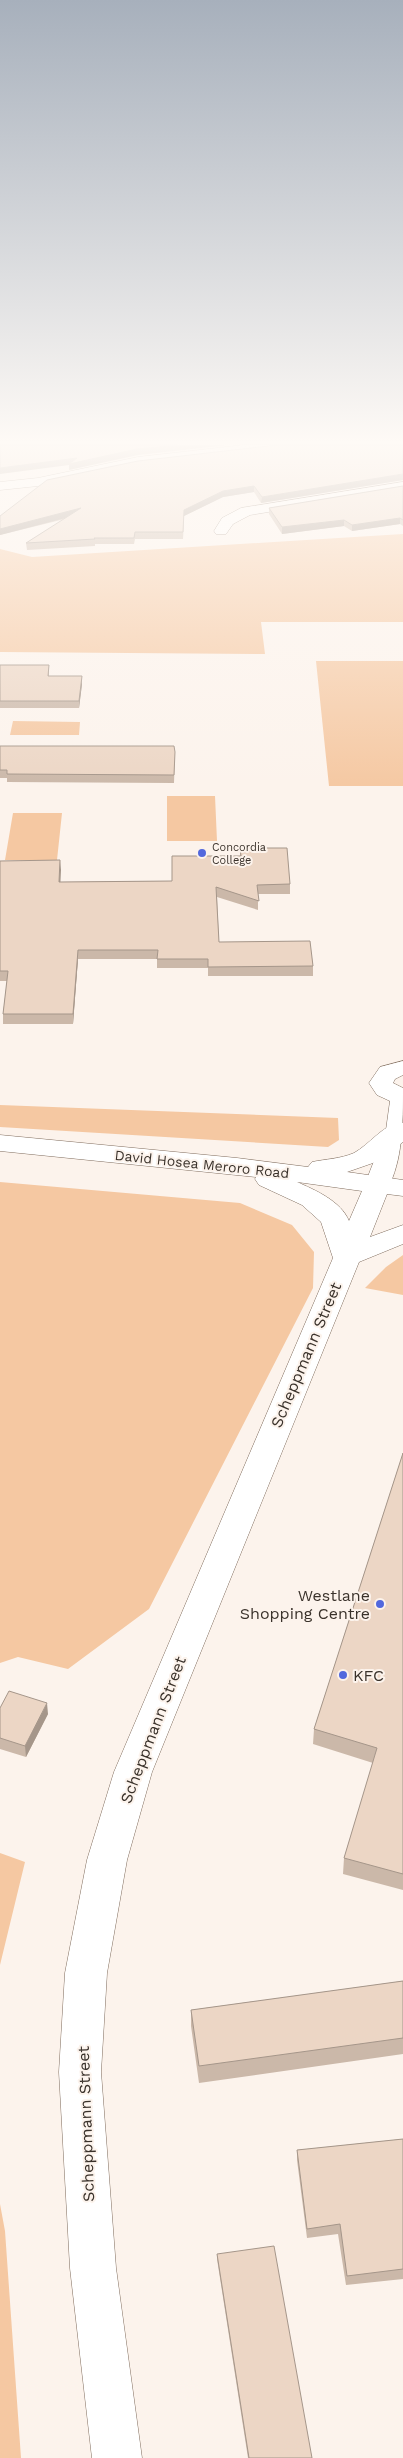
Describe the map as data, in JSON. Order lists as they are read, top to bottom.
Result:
{
  "streets": {
    "street": ["David Hosea Meroro Road", "Scheppmann Street"]
  },
  "crossings": [
    ["David Hosea Meroro Road", "Scheppmann Street"]
  ],
  "places": ["Concordia College", "Westlane Shopping Centre", "KFC"]
}
